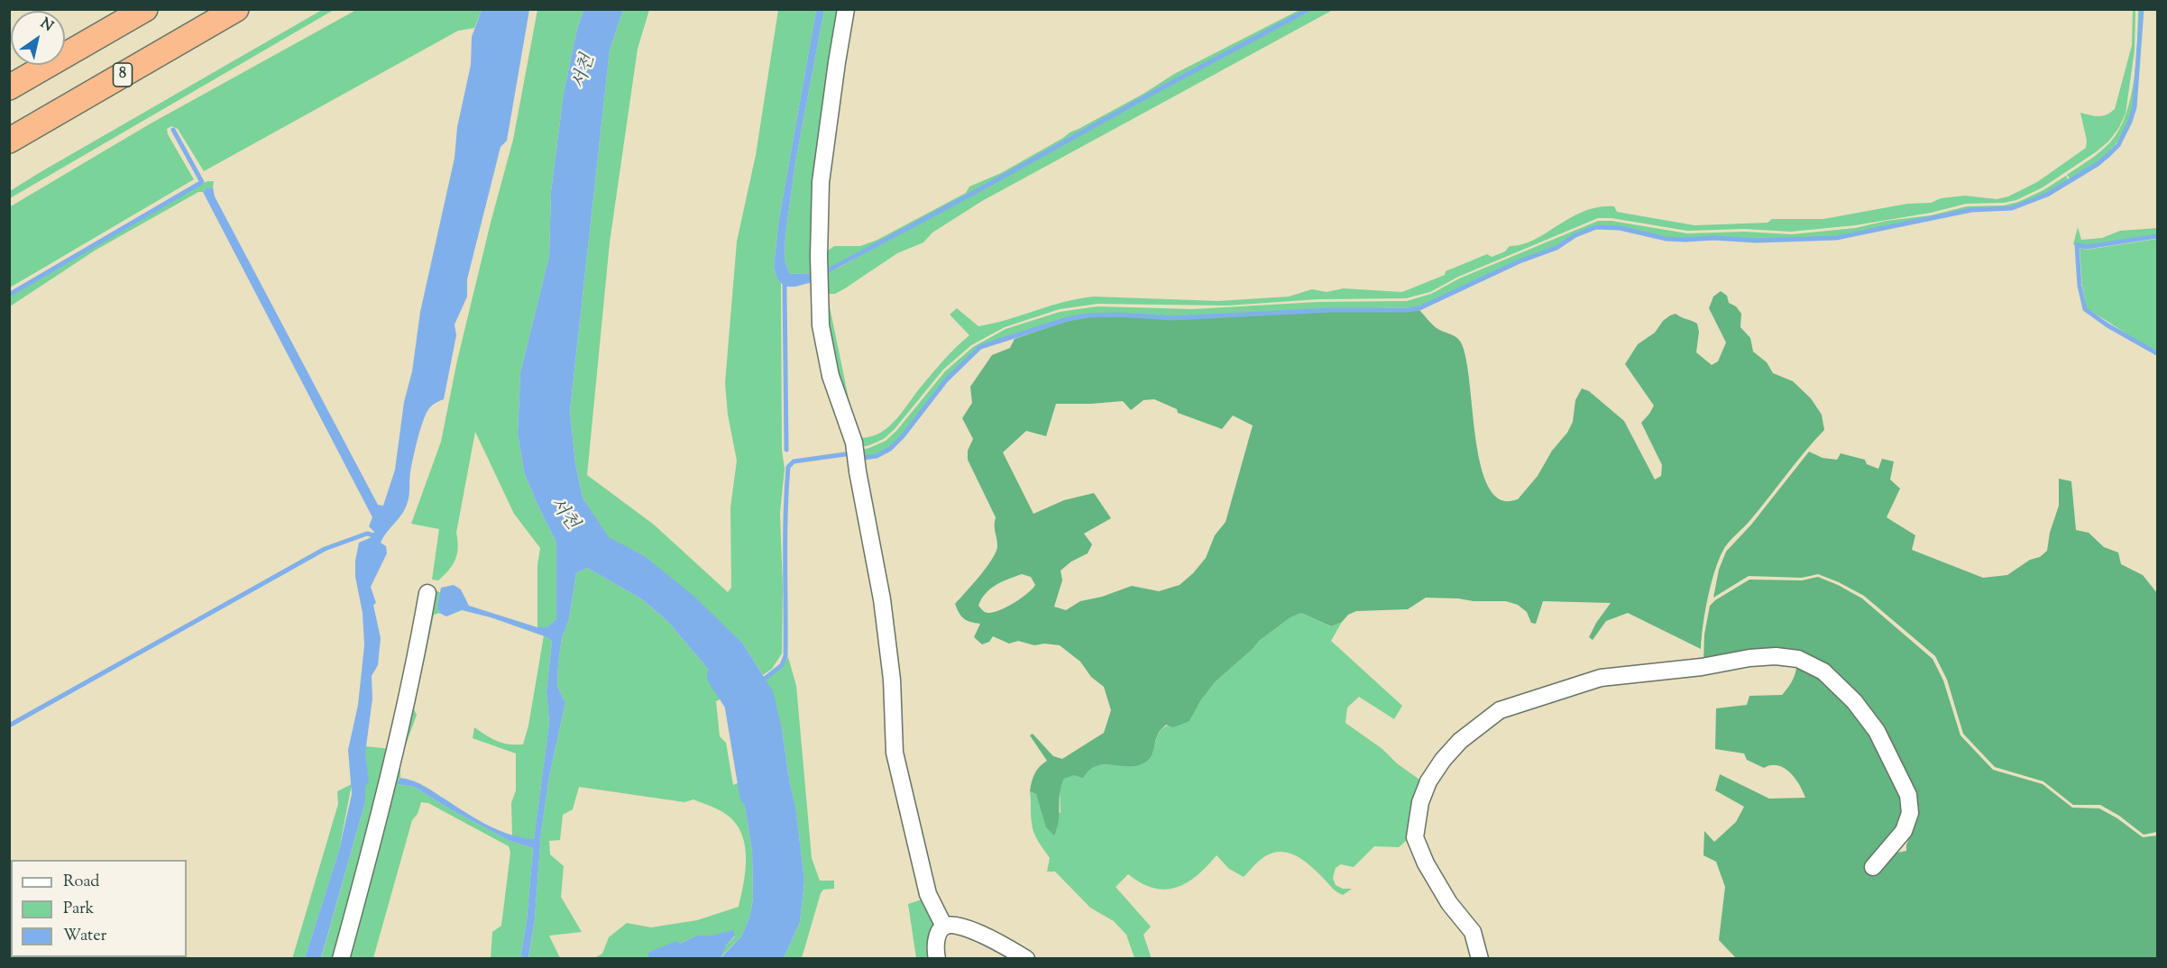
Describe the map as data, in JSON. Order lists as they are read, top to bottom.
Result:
{
  "streets": {
    "highway": ["8"]
  },
  "water": ["서천"],
  "legend": ["Road", "Park", "Water"],
  "north": "top right"
}
